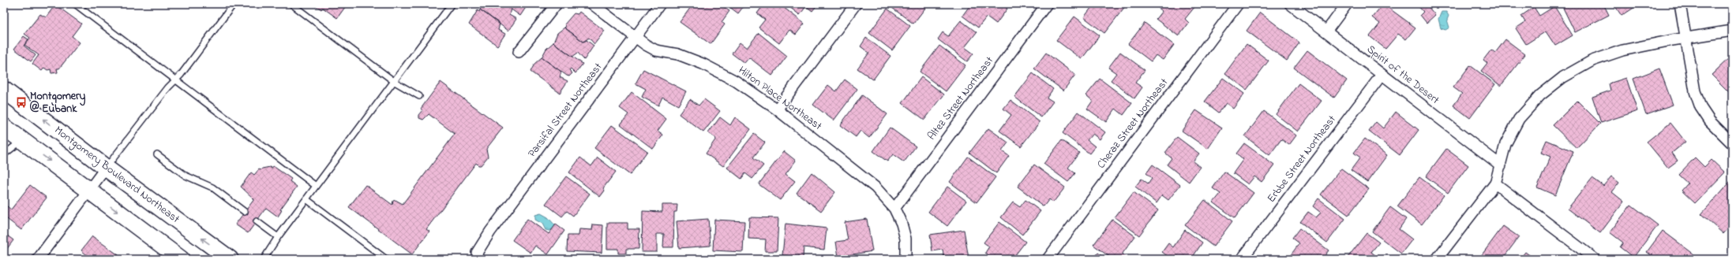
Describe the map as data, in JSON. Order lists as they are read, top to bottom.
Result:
{
  "streets": {
    "main road": ["Montgomery Boulevard Northeast"],
    "street": [
      "Spirit of the Desert",
      "Hilton Place Northeast",
      "Altez Street Northeast",
      "Parsifal Street Northeast",
      "Cheraz Street Northeast",
      "Erbbe Street Northeast"
    ]
  },
  "crossings": [
    ["Spirit of the Desert", "Erbbe Street Northeast"],
    ["Hilton Place Northeast", "Altez Street Northeast"],
    ["Hilton Place Northeast", "Parsifal Street Northeast"]
  ],
  "places": {
    "bus stop": ["Montgomery @ Eubank"]
  }
}
